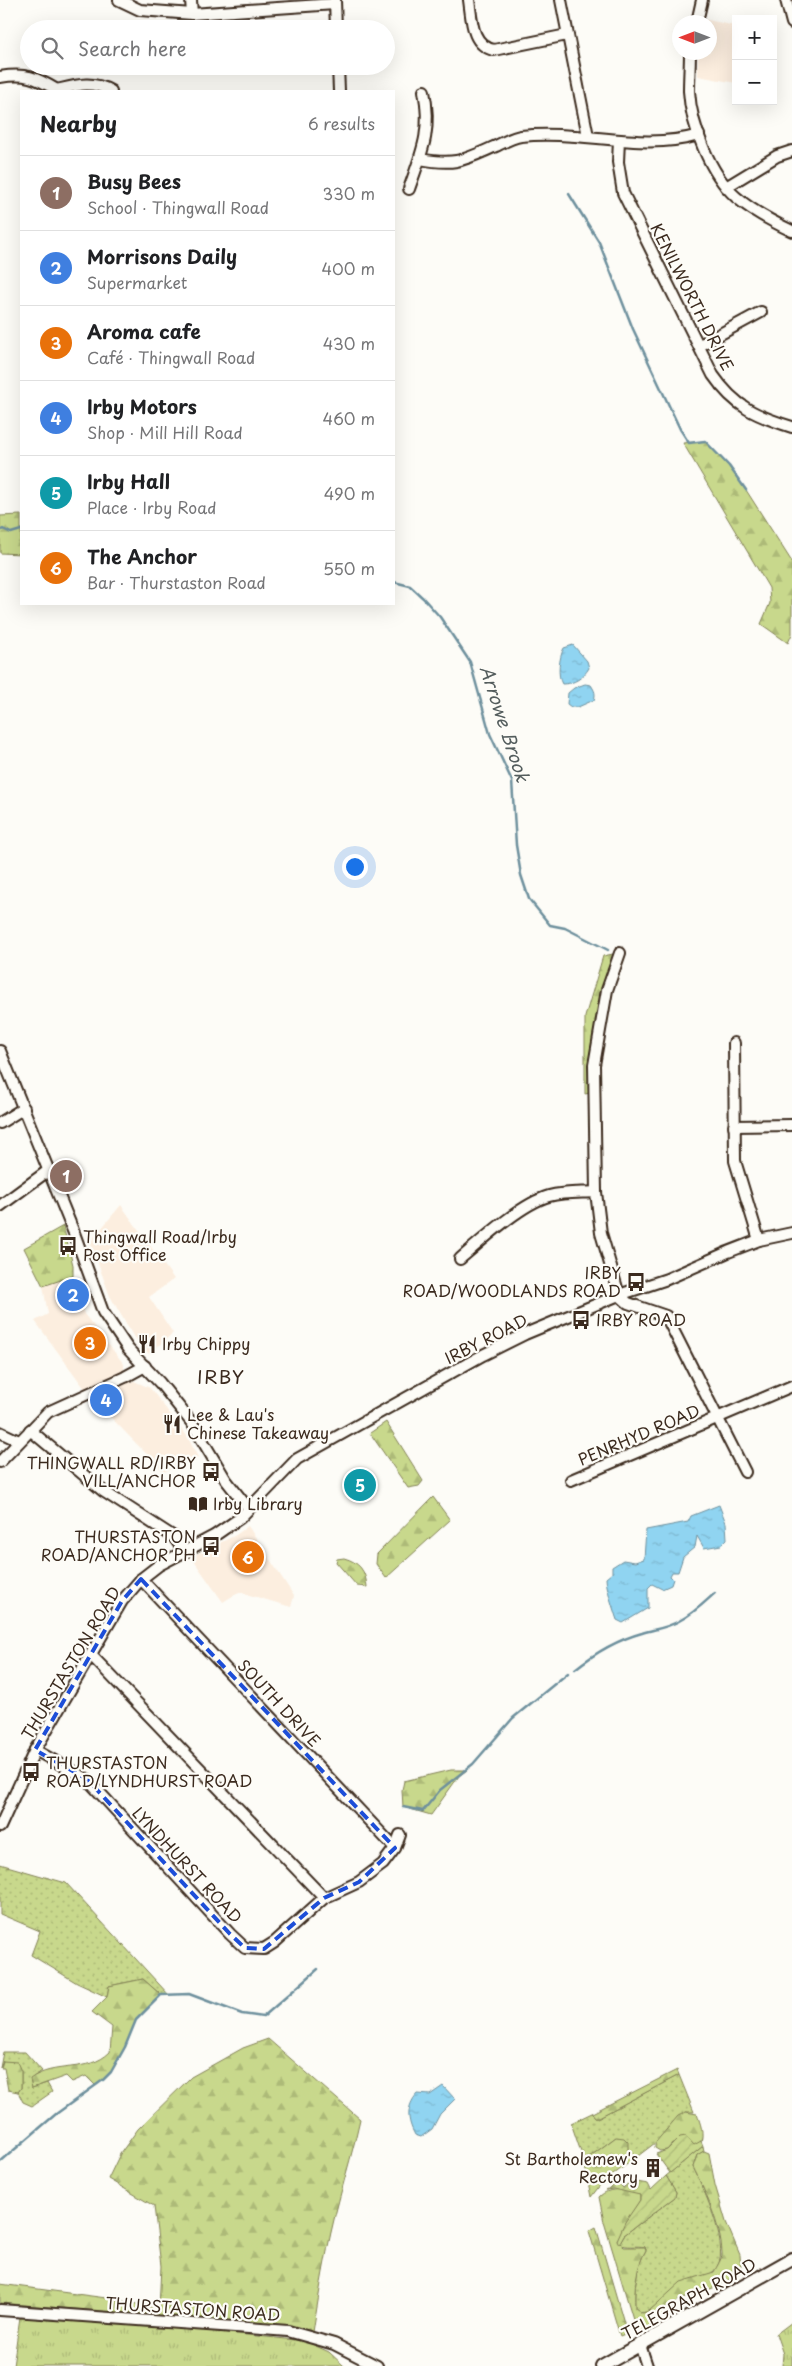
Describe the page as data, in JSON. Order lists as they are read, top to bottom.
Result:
{
  "streets": {
    "main road": ["TELEGRAPH ROAD"],
    "street": [
      "KENILWORTH DRIVE",
      "IRBY ROAD",
      "PENRHYD ROAD",
      "THURSTASTON ROAD",
      "SOUTH DRIVE",
      "LYNDHURST ROAD"
    ]
  },
  "crossings": [
    ["IRBY ROAD", "THURSTASTON ROAD"],
    ["THURSTASTON ROAD", "SOUTH DRIVE"],
    ["THURSTASTON ROAD", "LYNDHURST ROAD"]
  ],
  "districts": ["IRBY"],
  "water": ["Arrowe Brook"],
  "places": {
    "bus stop": [
      "Thingwall Road/Irby Post Office",
      "IRBY ROAD/WOODLANDS ROAD",
      "IRBY ROAD",
      "THINGWALL RD/IRBY VILL/ANCHOR",
      "THURSTASTON ROAD/ANCHOR PH",
      "THURSTASTON ROAD/LYNDHURST ROAD"
    ],
    "restaurant": ["Irby Chippy", "Lee & Lau's Chinese Takeaway"],
    "library": ["Irby Library"],
    "building": ["St Bartholemew's Rectory"]
  },
  "north": "left",
  "page": {
    "map_buttons": ["+", "−"],
    "search": "Search here",
    "heading": ["Nearby", "6 results"],
    "list": [
      {
        "mark": "1",
        "name": "Busy Bees",
        "note": "School · Thingwall Road",
        "value": "330 m"
      },
      {
        "mark": "2",
        "name": "Morrisons Daily",
        "note": "Supermarket",
        "value": "400 m"
      },
      {
        "mark": "3",
        "name": "Aroma cafe",
        "note": "Café · Thingwall Road",
        "value": "430 m"
      },
      {
        "mark": "4",
        "name": "Irby Motors",
        "note": "Shop · Mill Hill Road",
        "value": "460 m"
      },
      {
        "mark": "5",
        "name": "Irby Hall",
        "note": "Place · Irby Road",
        "value": "490 m"
      },
      {
        "mark": "6",
        "name": "The Anchor",
        "note": "Bar · Thurstaston Road",
        "value": "550 m"
      }
    ],
    "pins": [
      "1",
      "2",
      "3",
      "4",
      "5",
      "6"
    ]
  }
}
